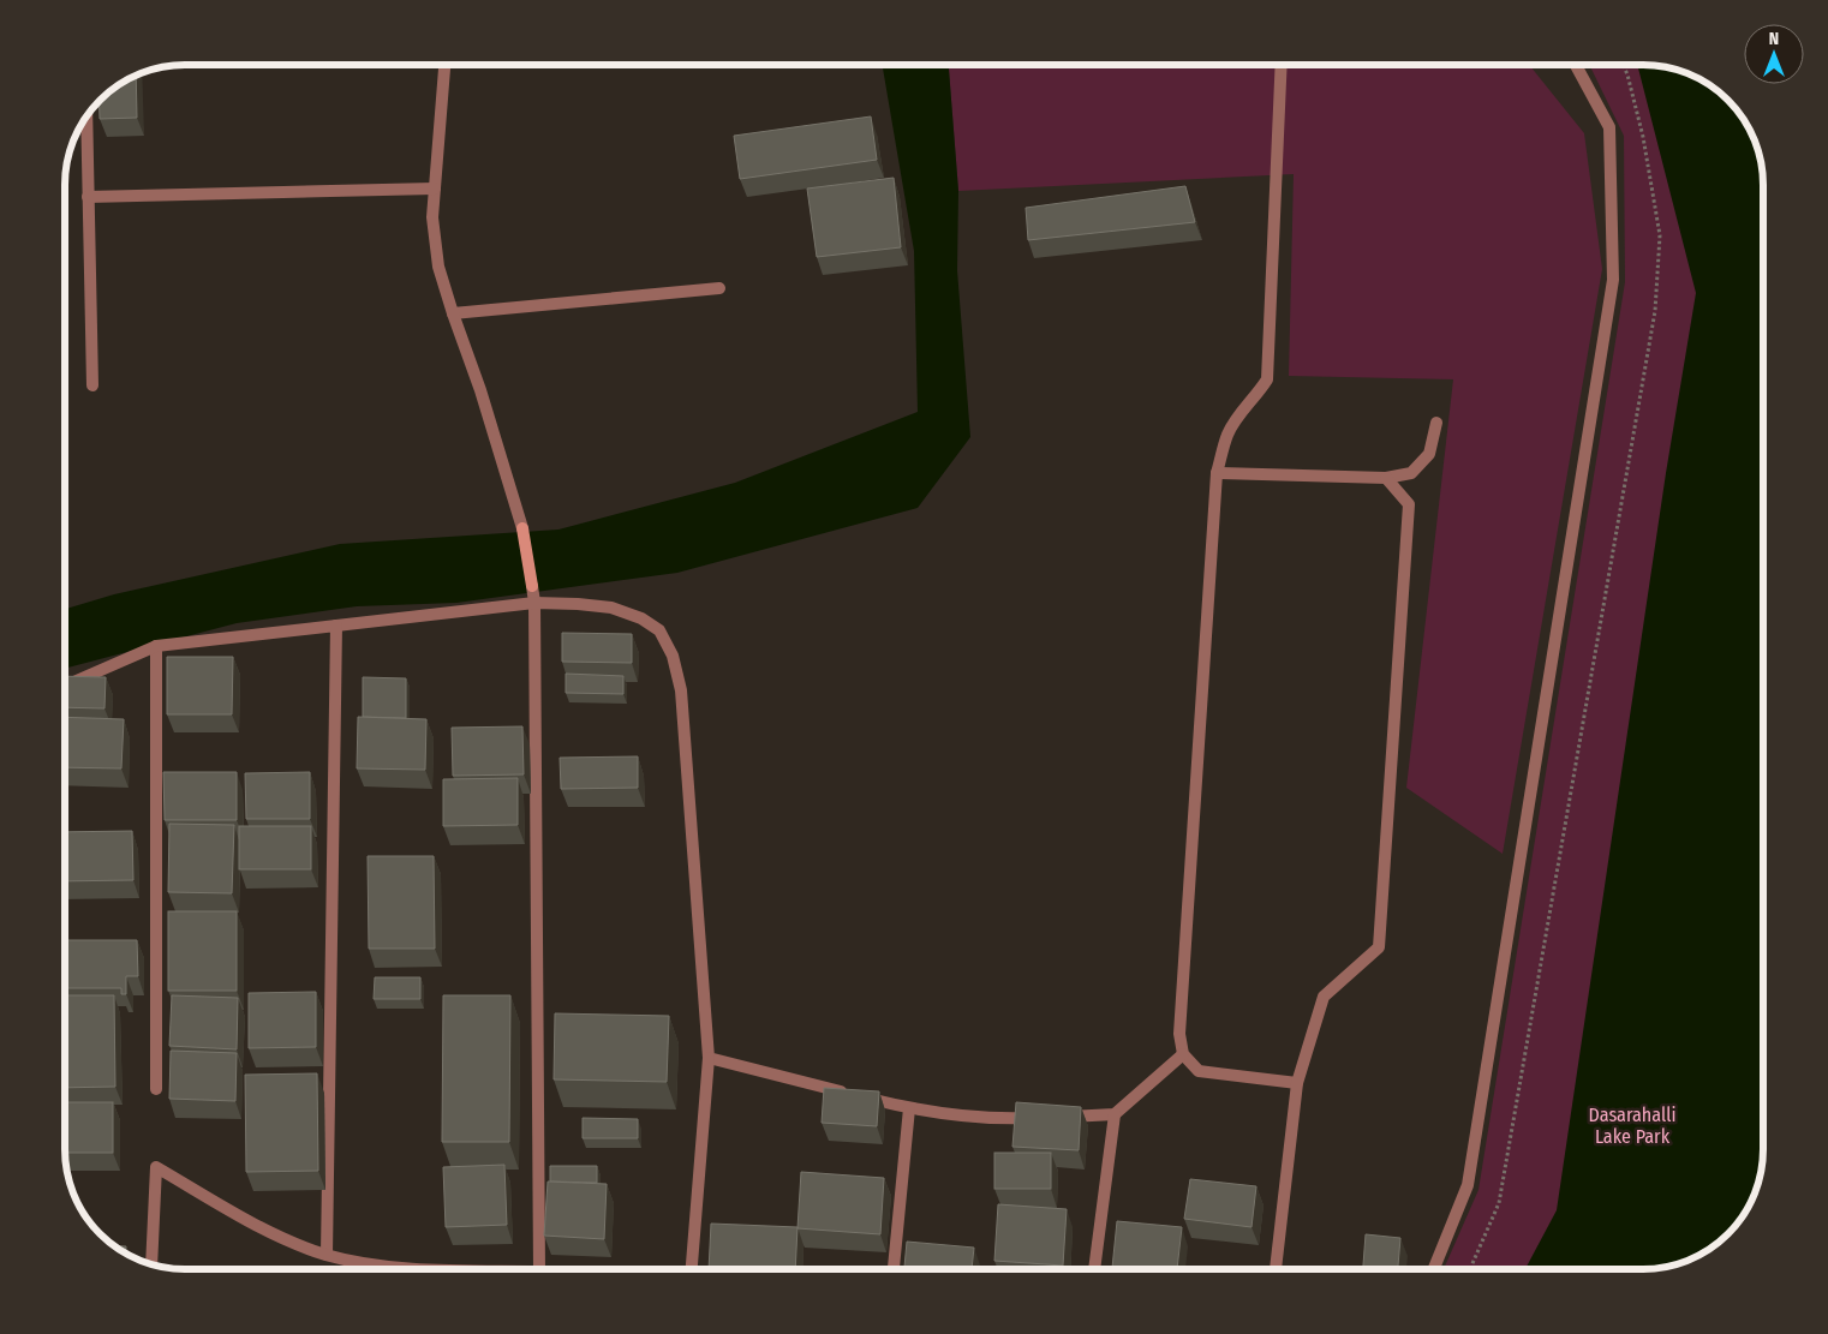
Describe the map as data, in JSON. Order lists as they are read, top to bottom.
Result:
{
  "parks": ["Dasarahalli Lake Park"],
  "north": "top"
}
